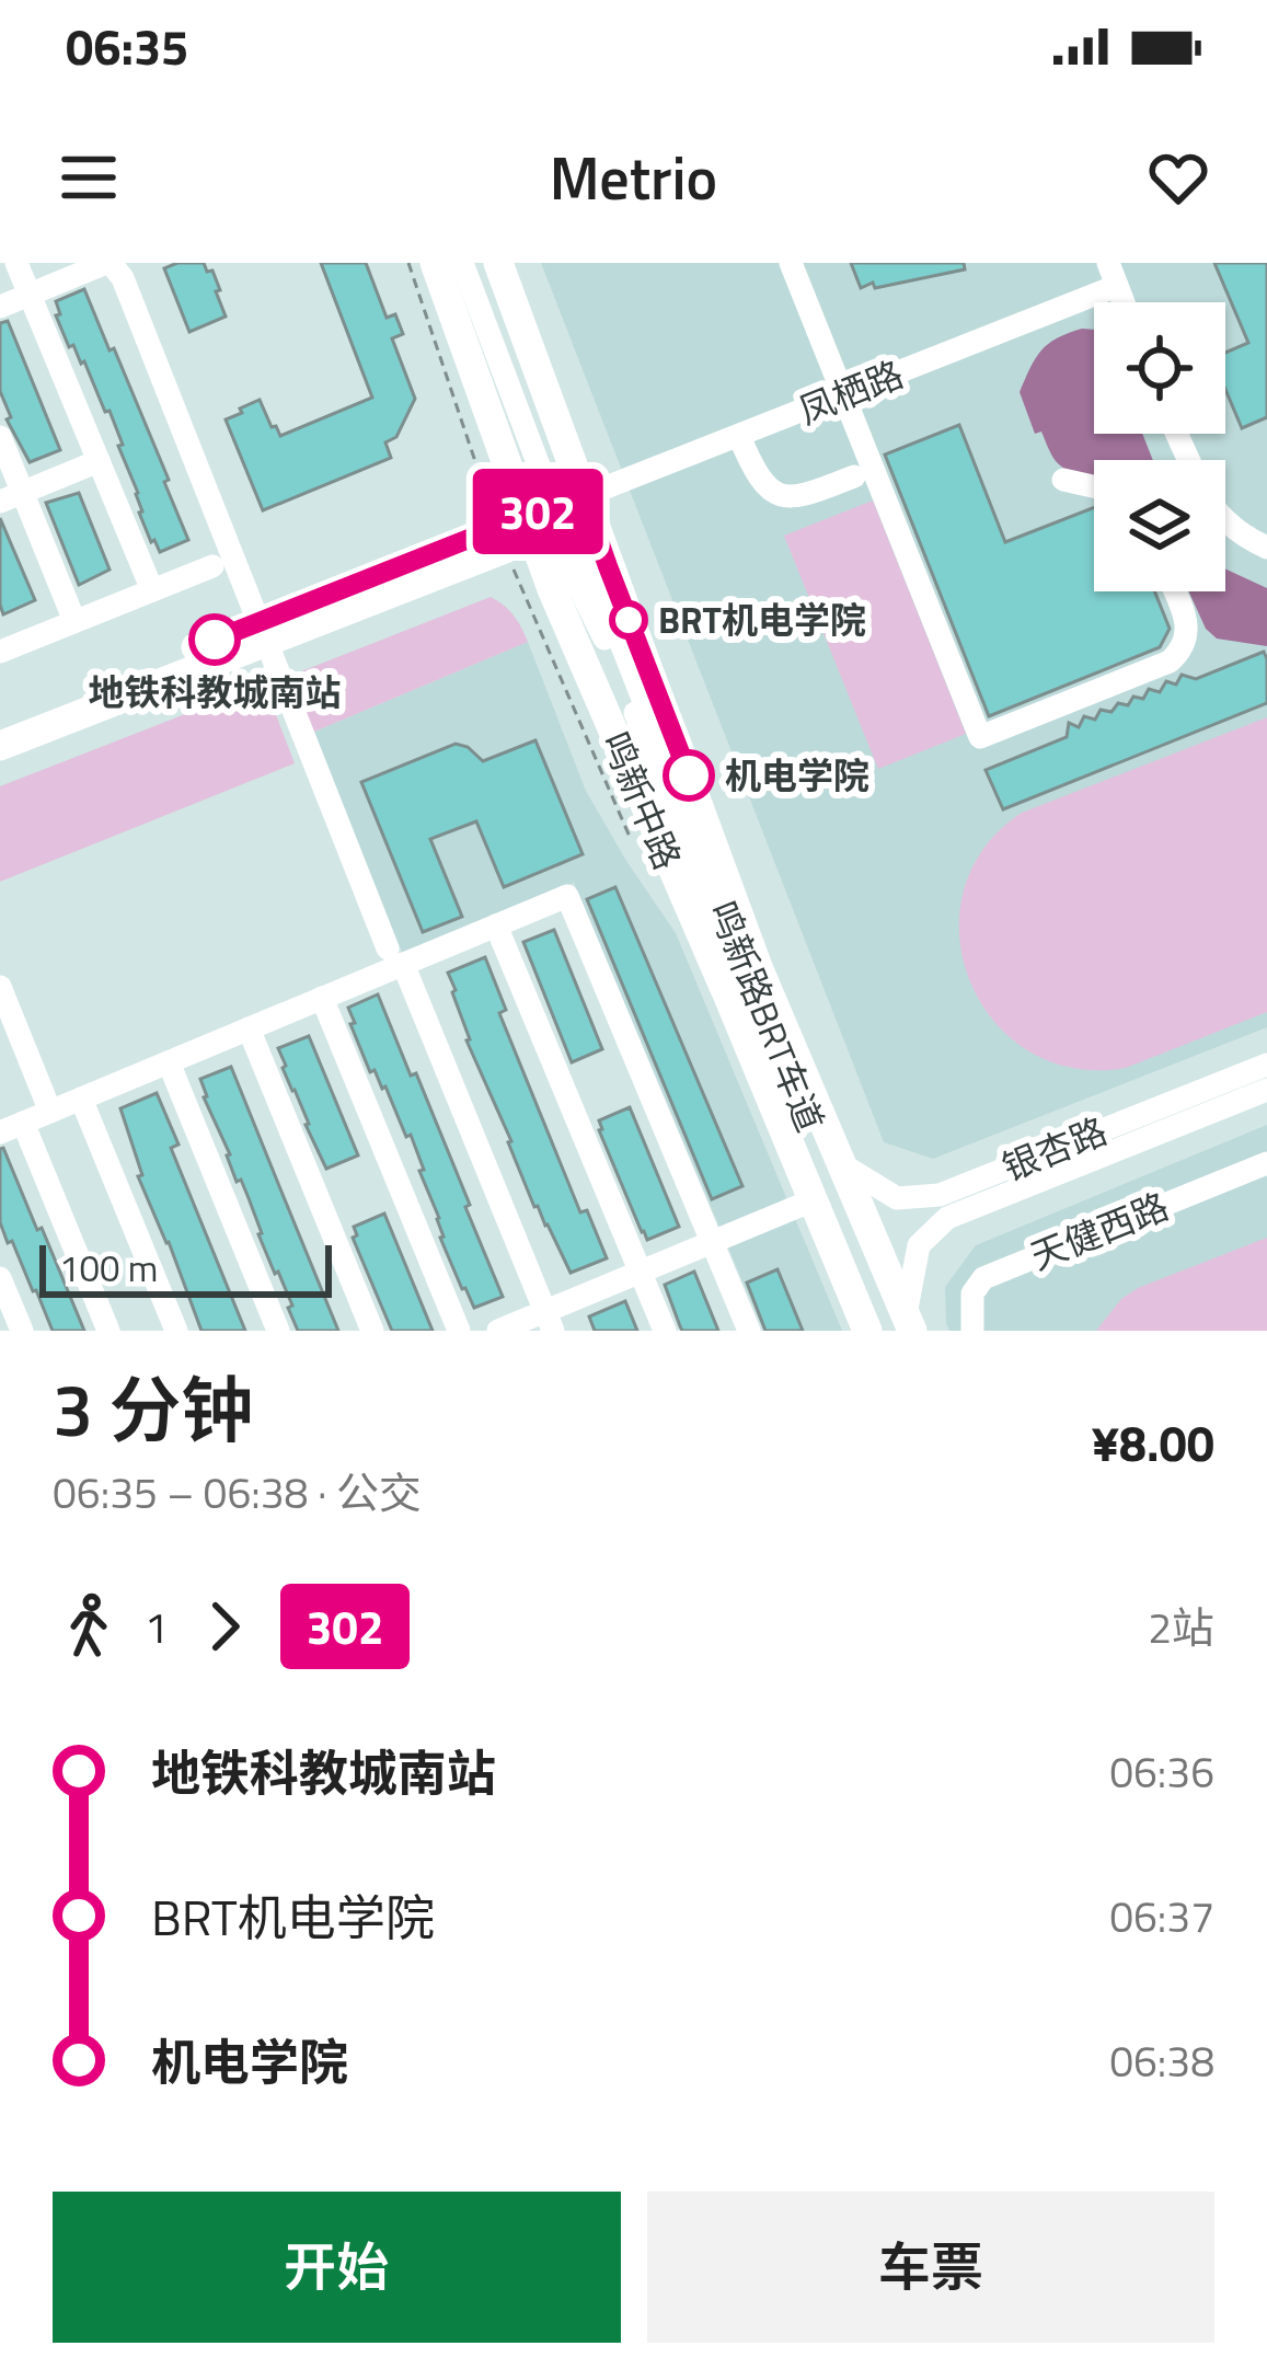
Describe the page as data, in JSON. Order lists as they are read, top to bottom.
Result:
{
  "streets": {
    "main road": ["凤栖路", "鸣新中路"],
    "street": ["鸣新路BRT车道", "银杏路", "天健西路"]
  },
  "crossings": [
    ["凤栖路", "鸣新中路"],
    ["凤栖路", "鸣新路BRT车道"],
    ["鸣新中路", "鸣新路BRT车道"],
    ["鸣新中路", "银杏路"],
    ["鸣新路BRT车道", "银杏路"]
  ],
  "places": ["BRT机电学院", "地铁科教城南站", "机电学院"],
  "lines": ["bus line 302"],
  "scale_bar": "100 m",
  "page": {
    "status": "06:35",
    "header": "Metrio",
    "on_map": "302",
    "scale": "100 m",
    "heading": ["3 分钟", "06:35 – 06:38 · 公交", "¥8.00"],
    "legs": ["1", "302", "2站"],
    "list": [
      {
        "name": "地铁科教城南站",
        "value": "06:36"
      },
      {
        "name": "BRT机电学院",
        "value": "06:37"
      },
      {
        "name": "机电学院",
        "value": "06:38"
      }
    ],
    "buttons": ["开始", "车票"]
  }
}
